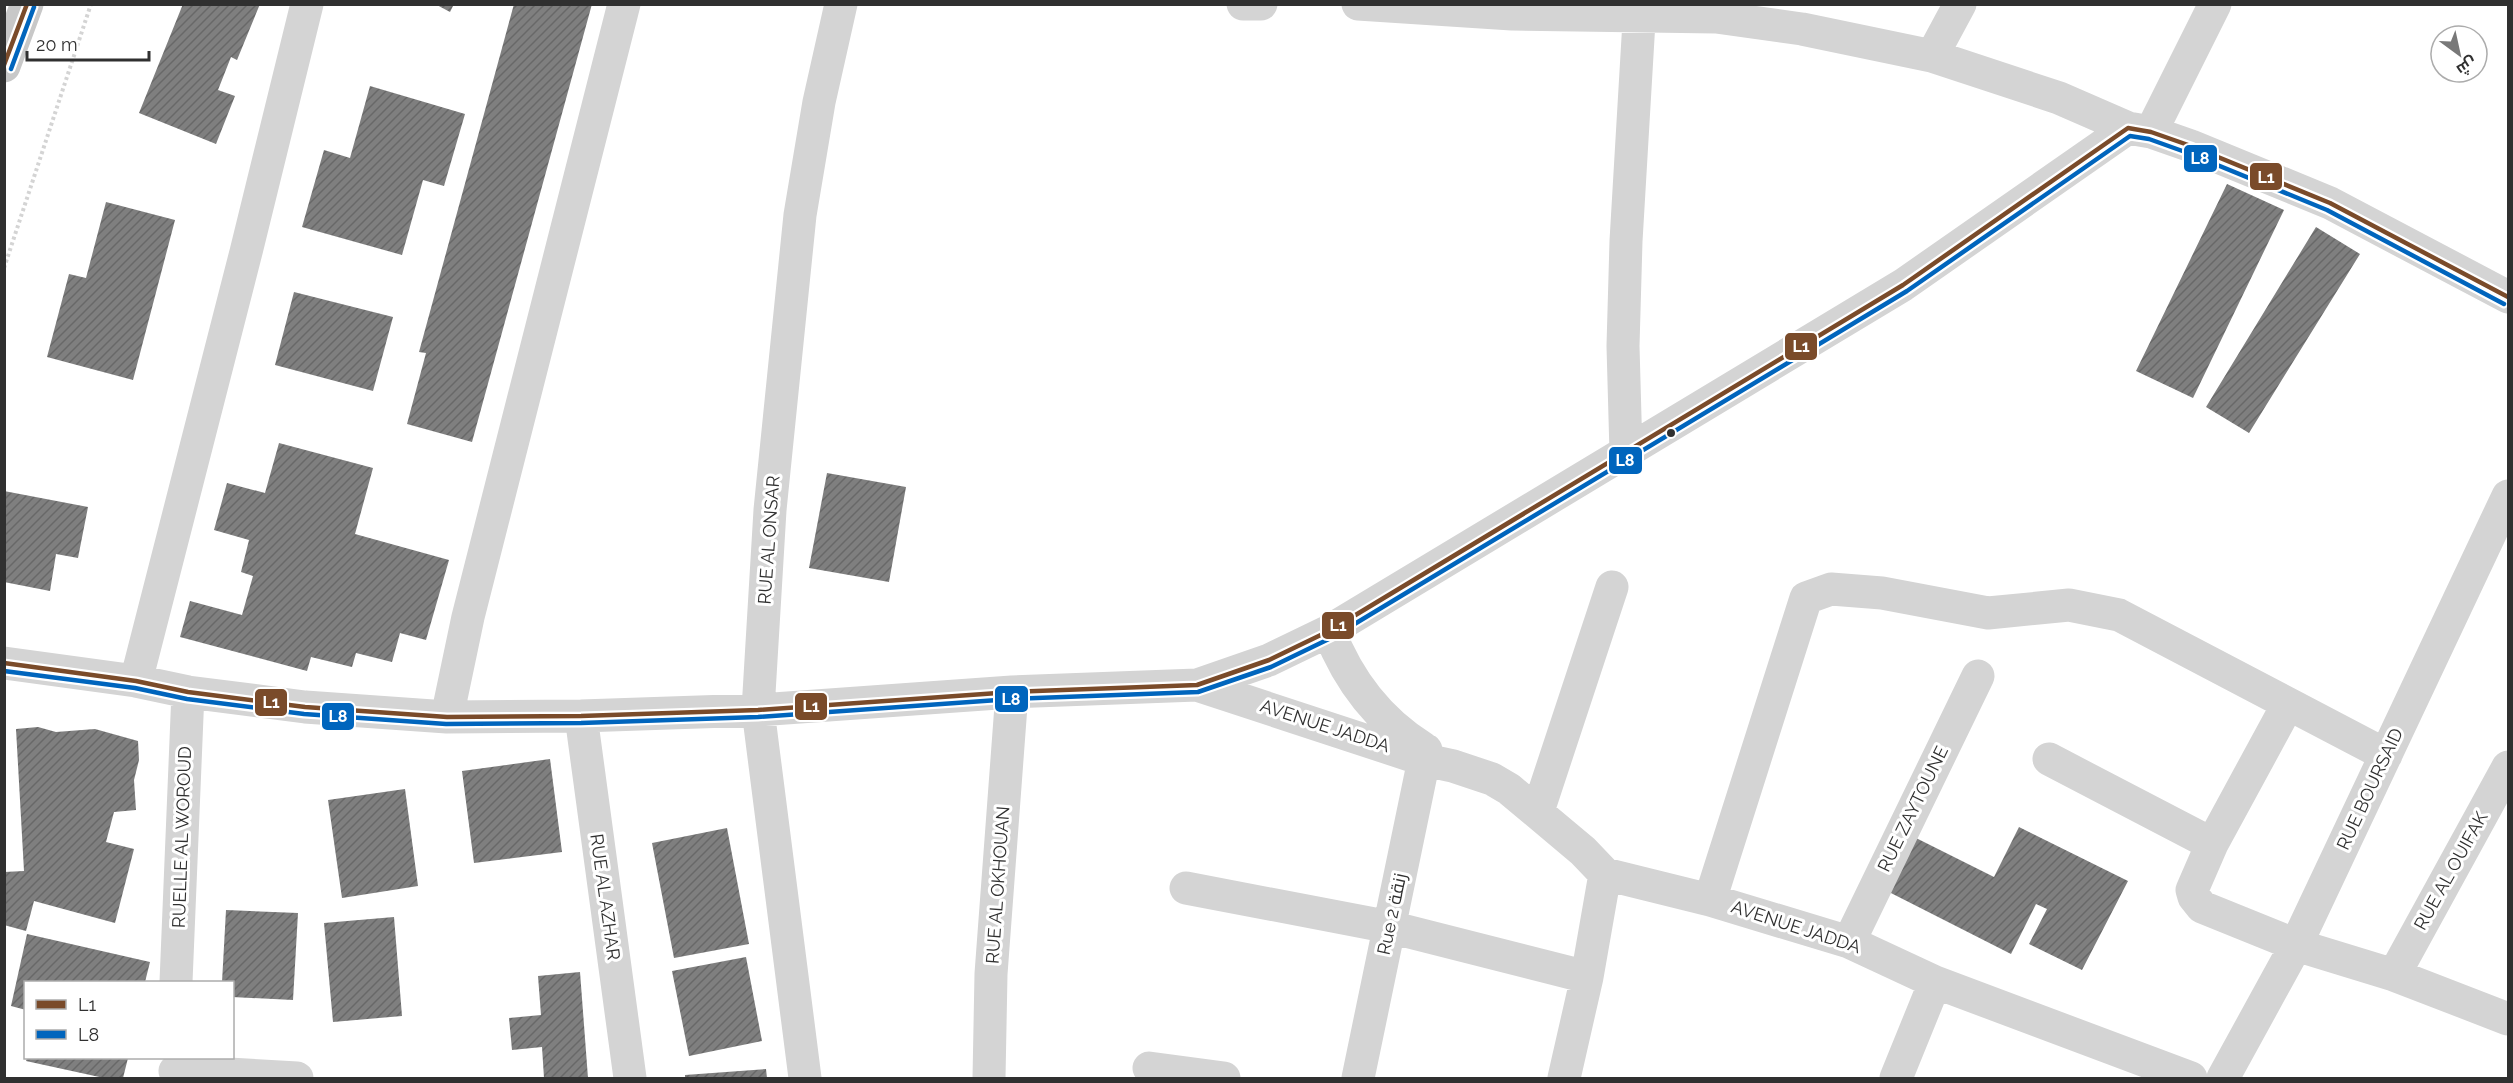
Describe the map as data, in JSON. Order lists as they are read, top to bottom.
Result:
{
  "streets": {
    "street": [
      "RUE AL ONSAR",
      "AVENUE JADDA",
      "RUE BOURSAID",
      "RUE ZAYTOUNE",
      "RUELLE AL WOROUD",
      "RUE AL OUIFAK",
      "RUE AL OKHOUAN",
      "RUE AL AZHAR",
      "Rue 2 زنقة"
    ]
  },
  "crossings": [
    ["AVENUE JADDA", "RUE ZAYTOUNE"],
    ["AVENUE JADDA", "Rue 2 زنقة"]
  ],
  "lines": ["transit line L1", "transit line L8"],
  "legend": ["L1", "L8"],
  "scale_bar": "20 m",
  "north": "bottom right"
}
